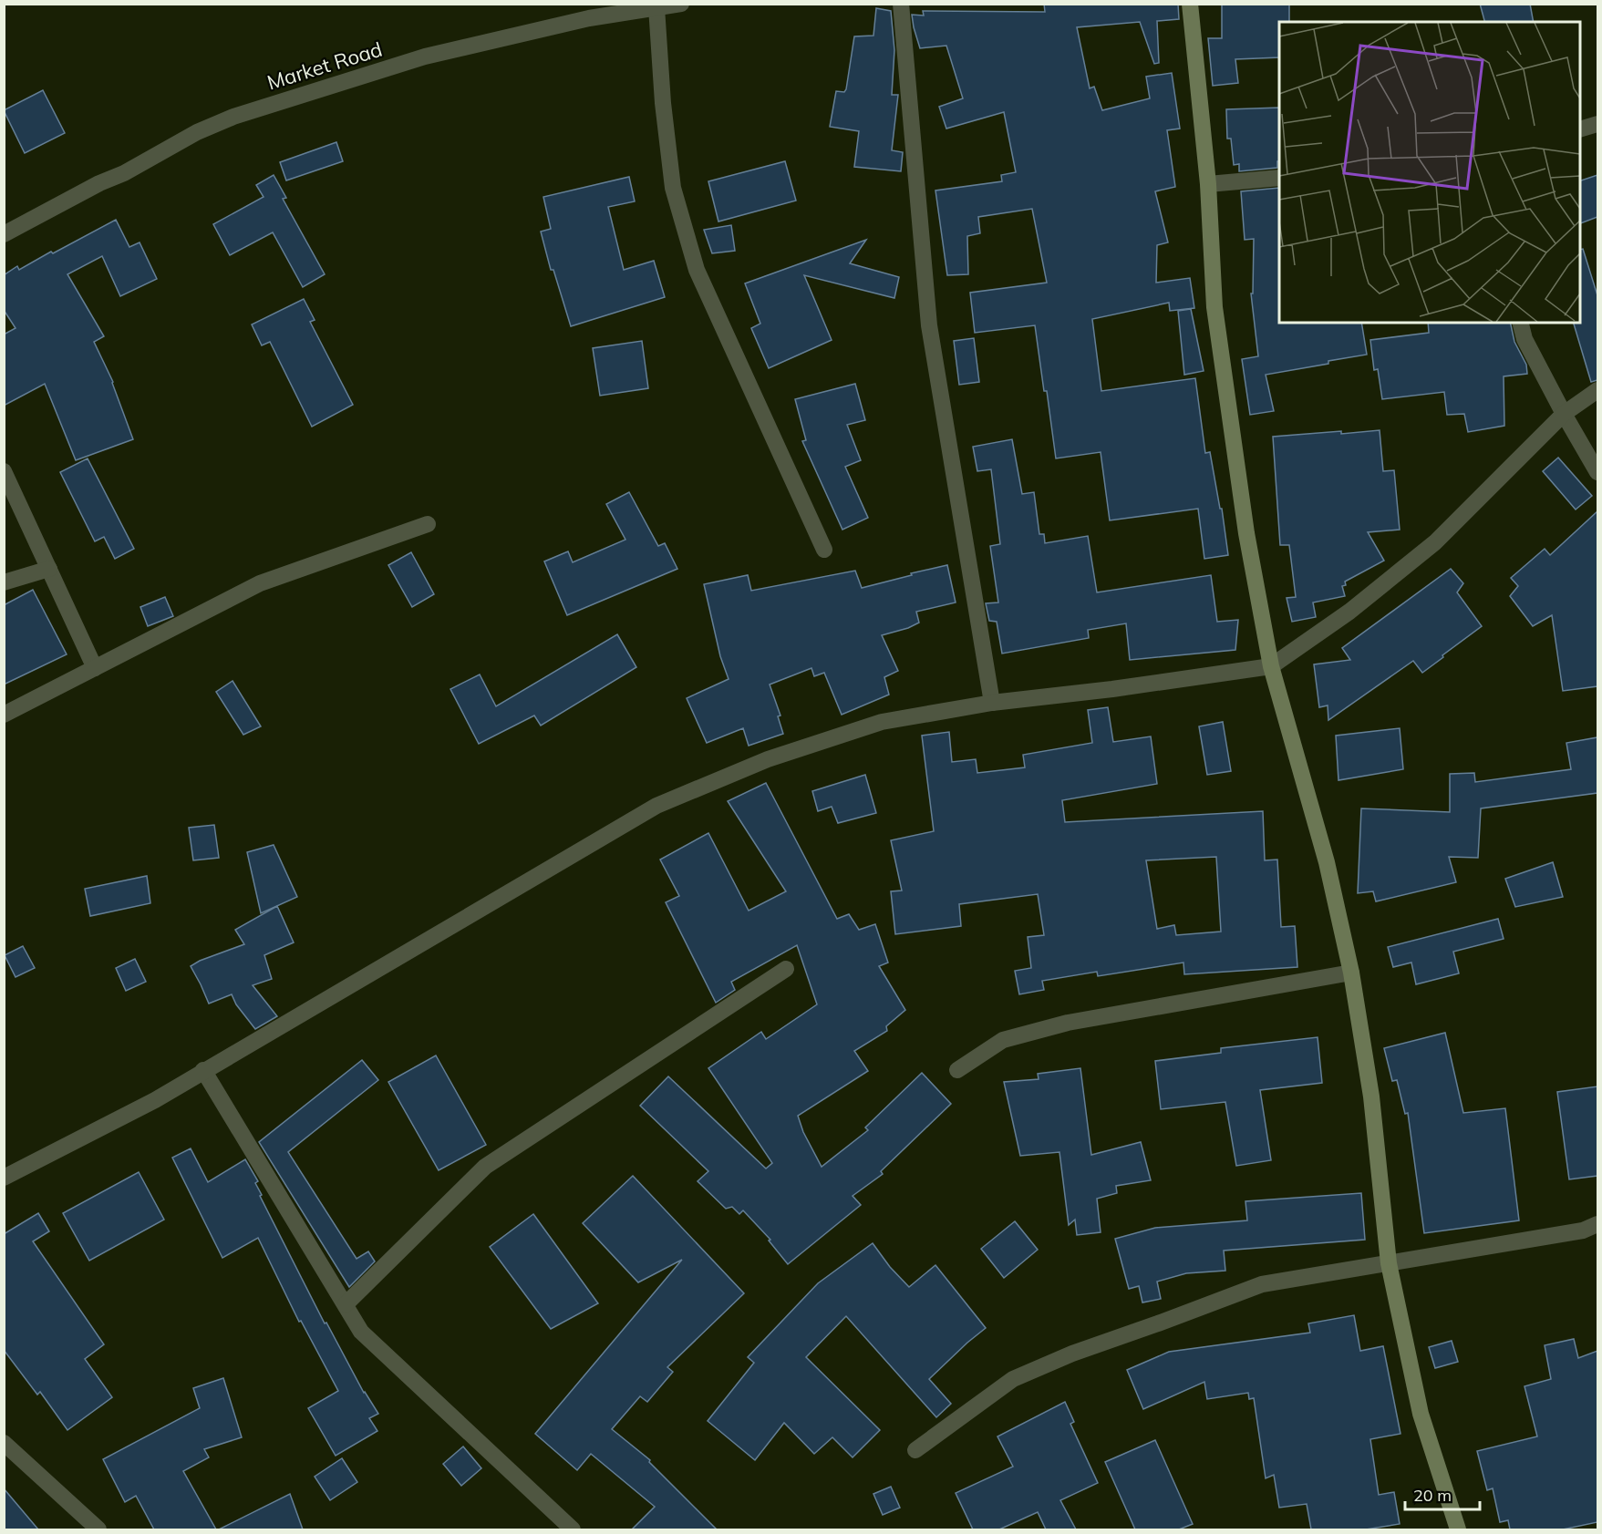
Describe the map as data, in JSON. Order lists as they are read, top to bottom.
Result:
{
  "streets": {
    "street": ["Market Road"]
  },
  "scale_bar": "20 m"
}
